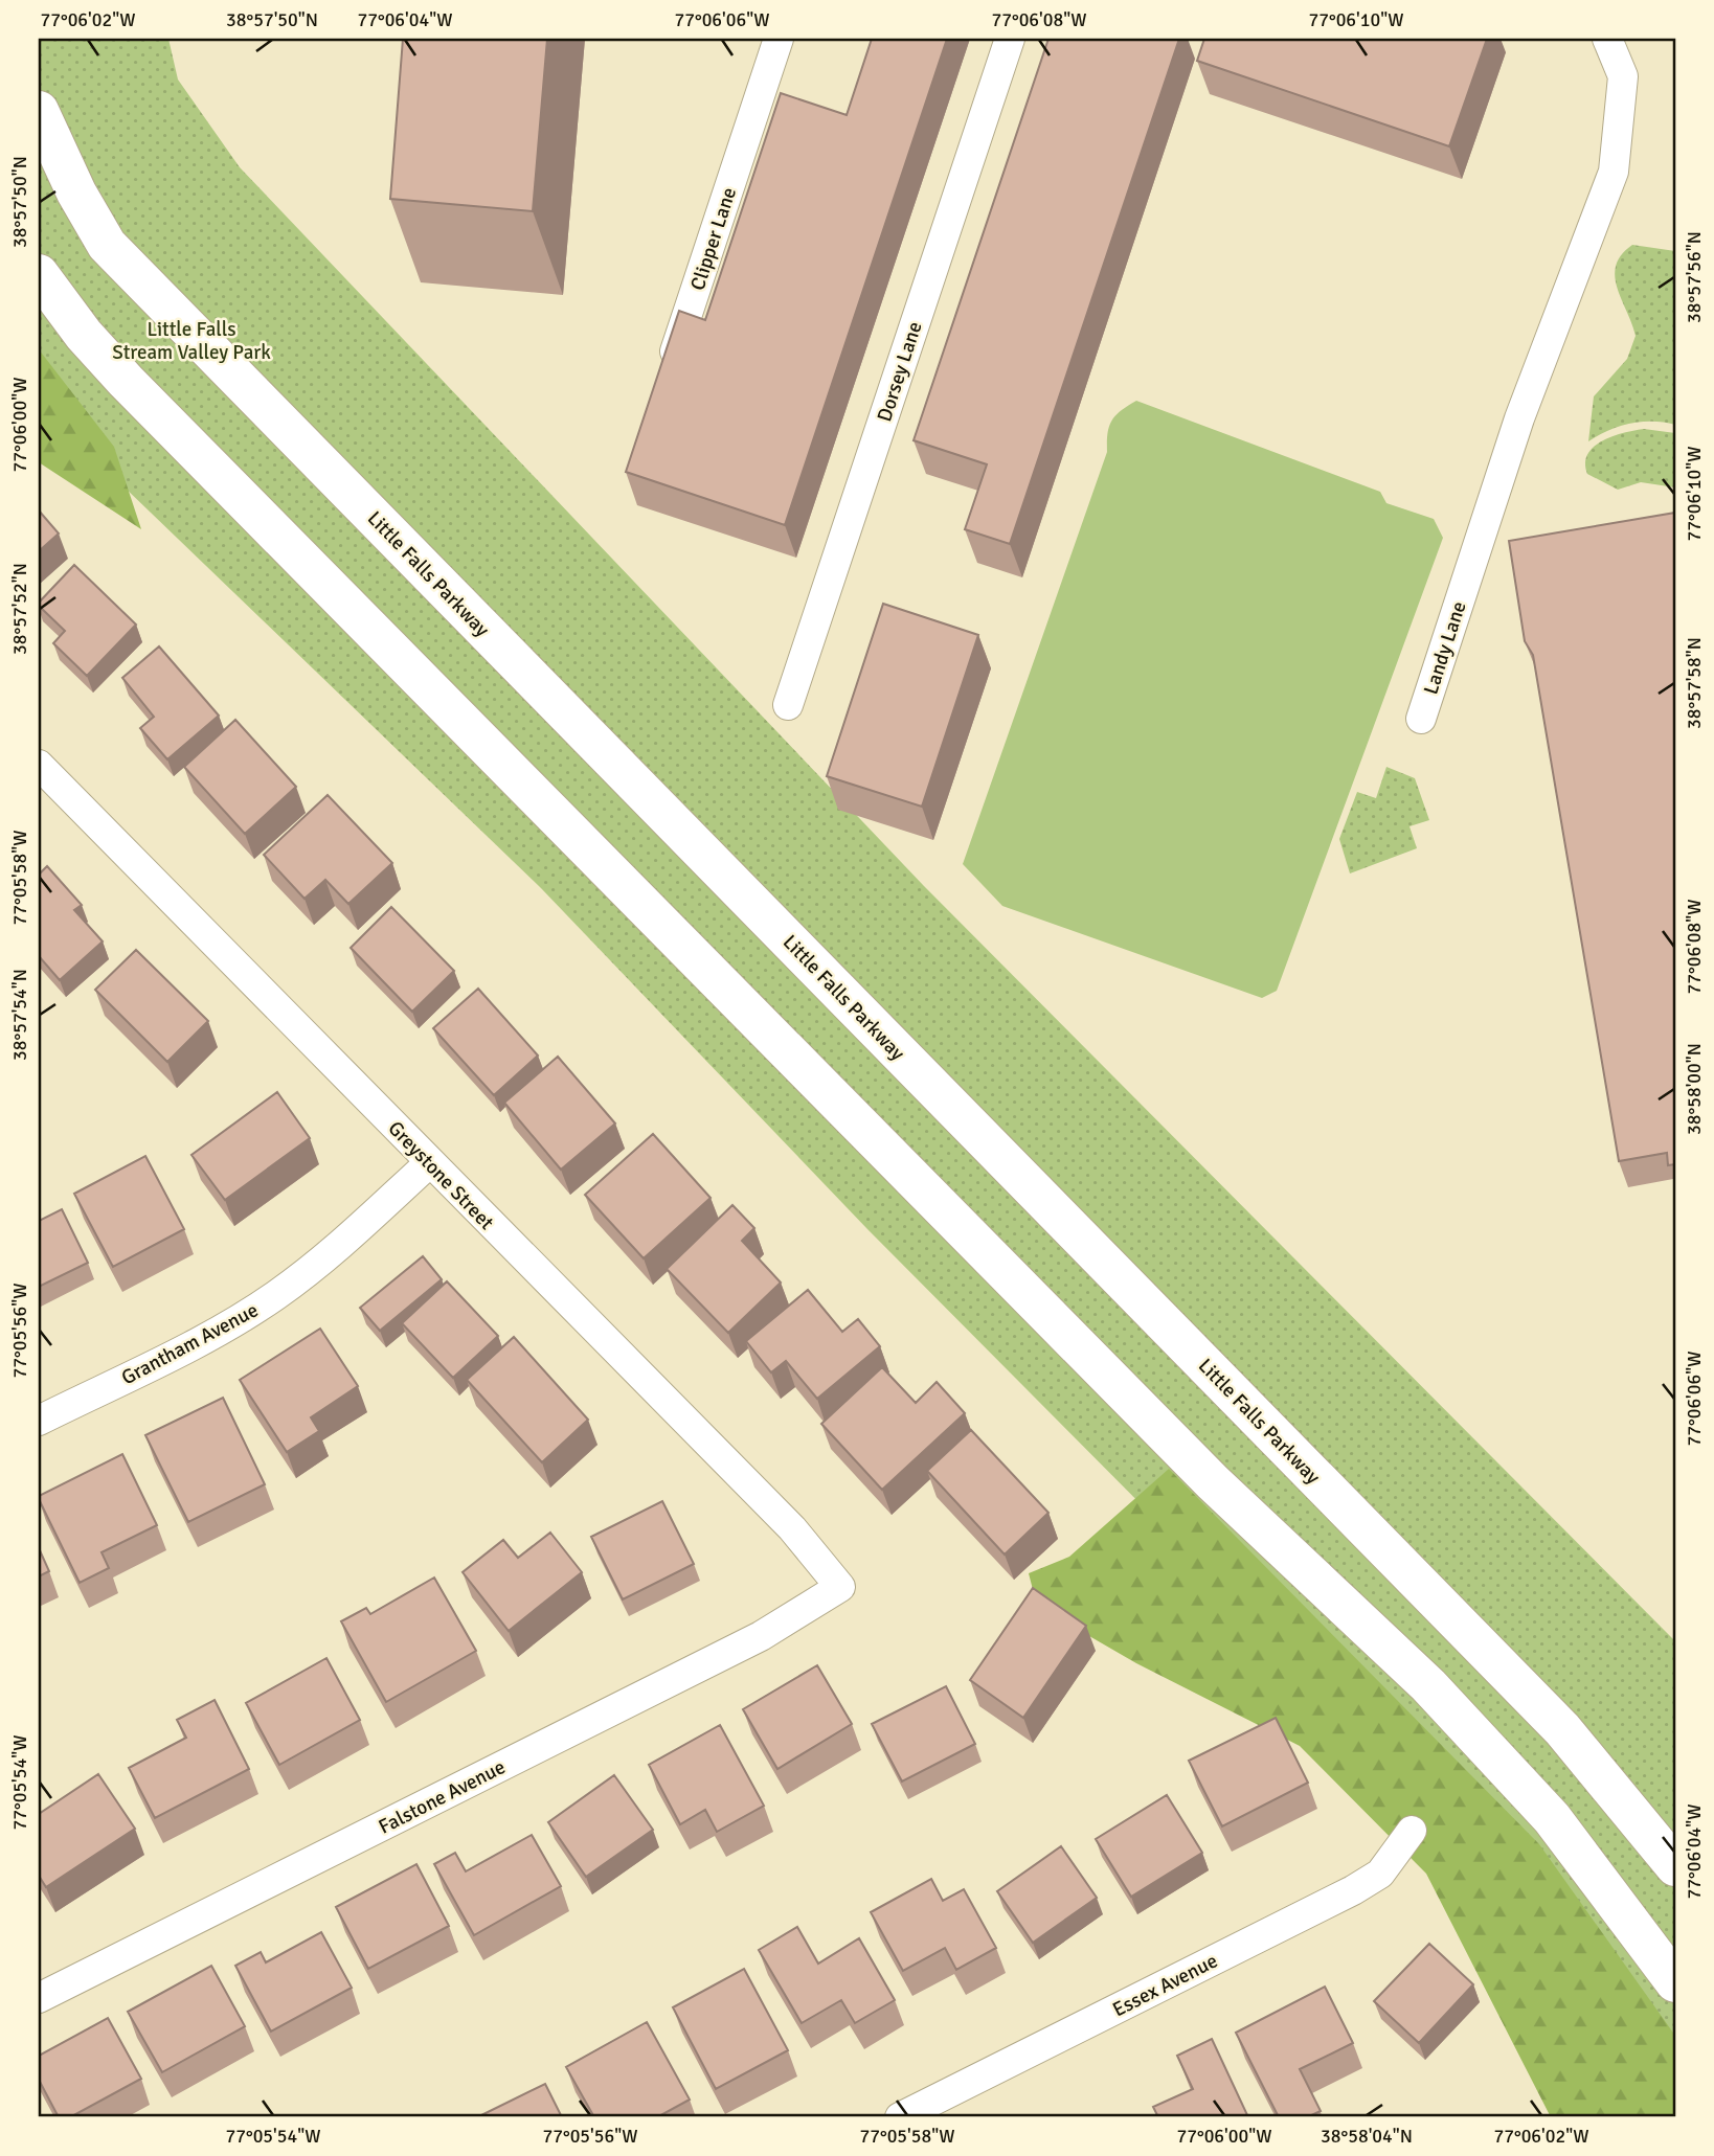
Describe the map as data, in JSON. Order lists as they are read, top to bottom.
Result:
{
  "streets": {
    "main road": ["Little Falls Parkway"],
    "street": [
      "Clipper Lane",
      "Dorsey Lane",
      "Landy Lane",
      "Greystone Street",
      "Grantham Avenue",
      "Falstone Avenue",
      "Essex Avenue"
    ]
  },
  "crossings": [
    ["Greystone Street", "Grantham Avenue"],
    ["Greystone Street", "Falstone Avenue"]
  ],
  "parks": ["Little Falls Stream Valley Park"],
  "coordinates": [
    "77°06'02\"W",
    "38°57'50\"N",
    "77°06'04\"W",
    "77°06'06\"W",
    "77°06'08\"W",
    "77°06'10\"W",
    "38°57'56\"N",
    "77°06'00\"W",
    "38°57'52\"N",
    "38°57'58\"N",
    "77°05'58\"W",
    "38°57'54\"N",
    "38°58'00\"N",
    "77°05'56\"W",
    "77°05'54\"W",
    "38°58'04\"N"
  ]
}
